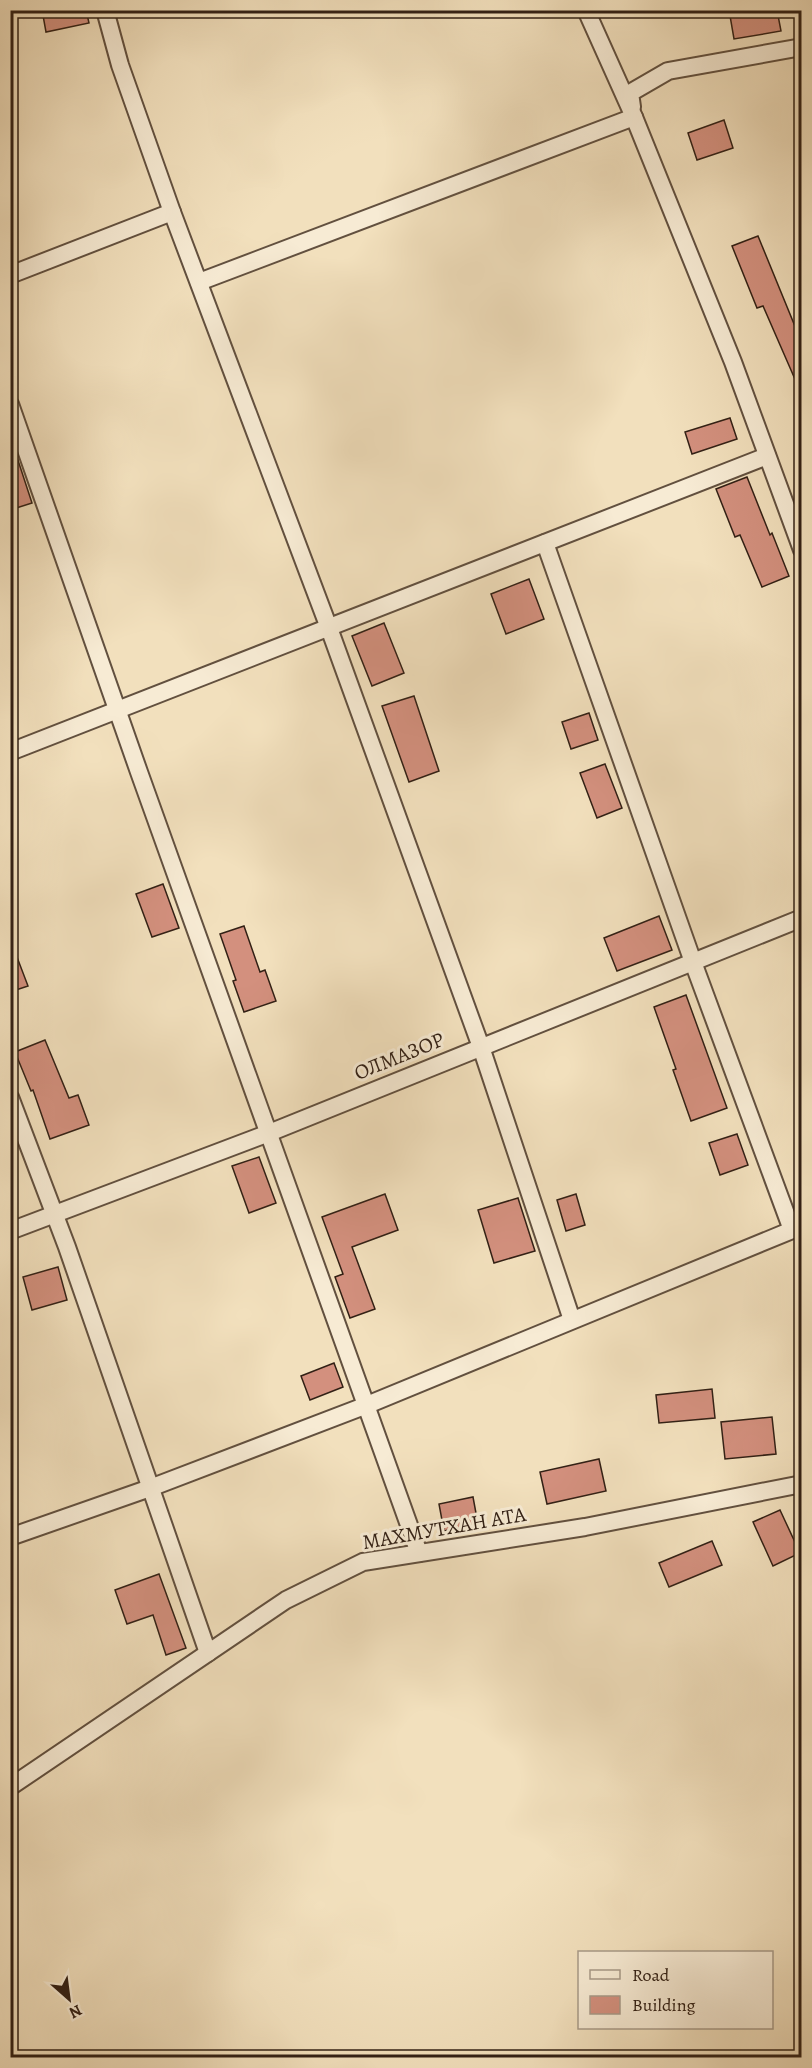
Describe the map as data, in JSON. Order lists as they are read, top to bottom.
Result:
{
  "streets": {
    "street": ["ОЛМАЗОР", "МАХМУТХАН АТА"]
  },
  "legend": ["Road", "Building"],
  "north": "bottom right"
}
